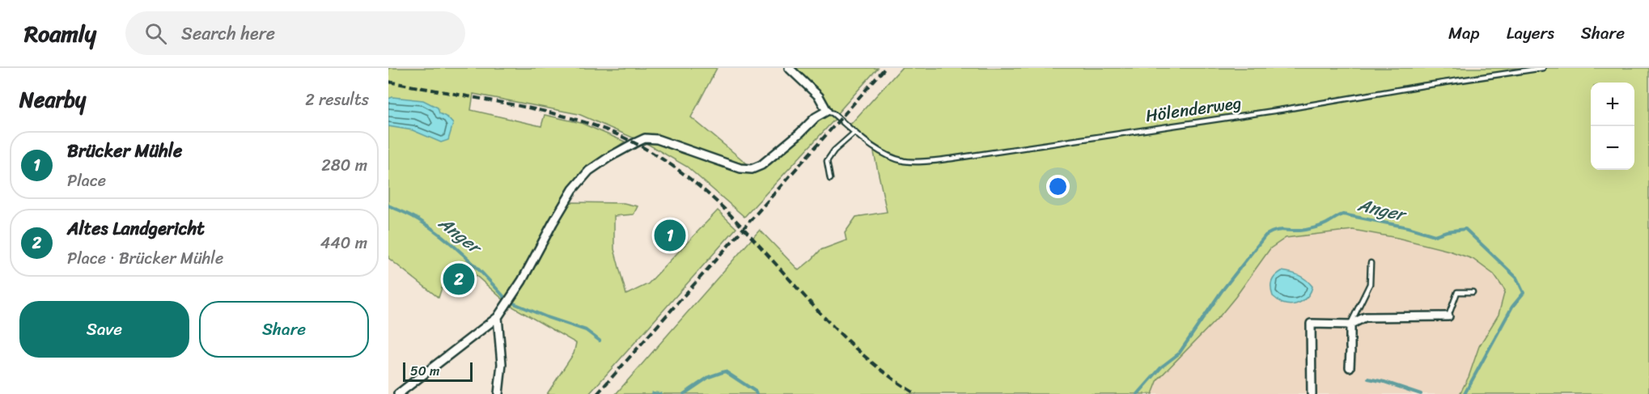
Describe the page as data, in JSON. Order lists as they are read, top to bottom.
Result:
{
  "streets": {
    "lane": ["Hölenderweg"]
  },
  "water": ["Anger"],
  "scale_bar": "50 m",
  "page": {
    "header": "Roamly",
    "search": "Search here",
    "nav": ["Map", "Layers", "Share"],
    "heading": ["Nearby", "2 results"],
    "map_buttons": ["+", "−"],
    "list": [
      {
        "mark": "1",
        "name": "Brücker Mühle",
        "note": "Place",
        "value": "280 m"
      },
      {
        "mark": "2",
        "name": "Altes Landgericht",
        "note": "Place · Brücker Mühle",
        "value": "440 m"
      }
    ],
    "pins": ["1", "2"],
    "buttons": ["Save", "Share"],
    "scale": "50 m"
  }
}
